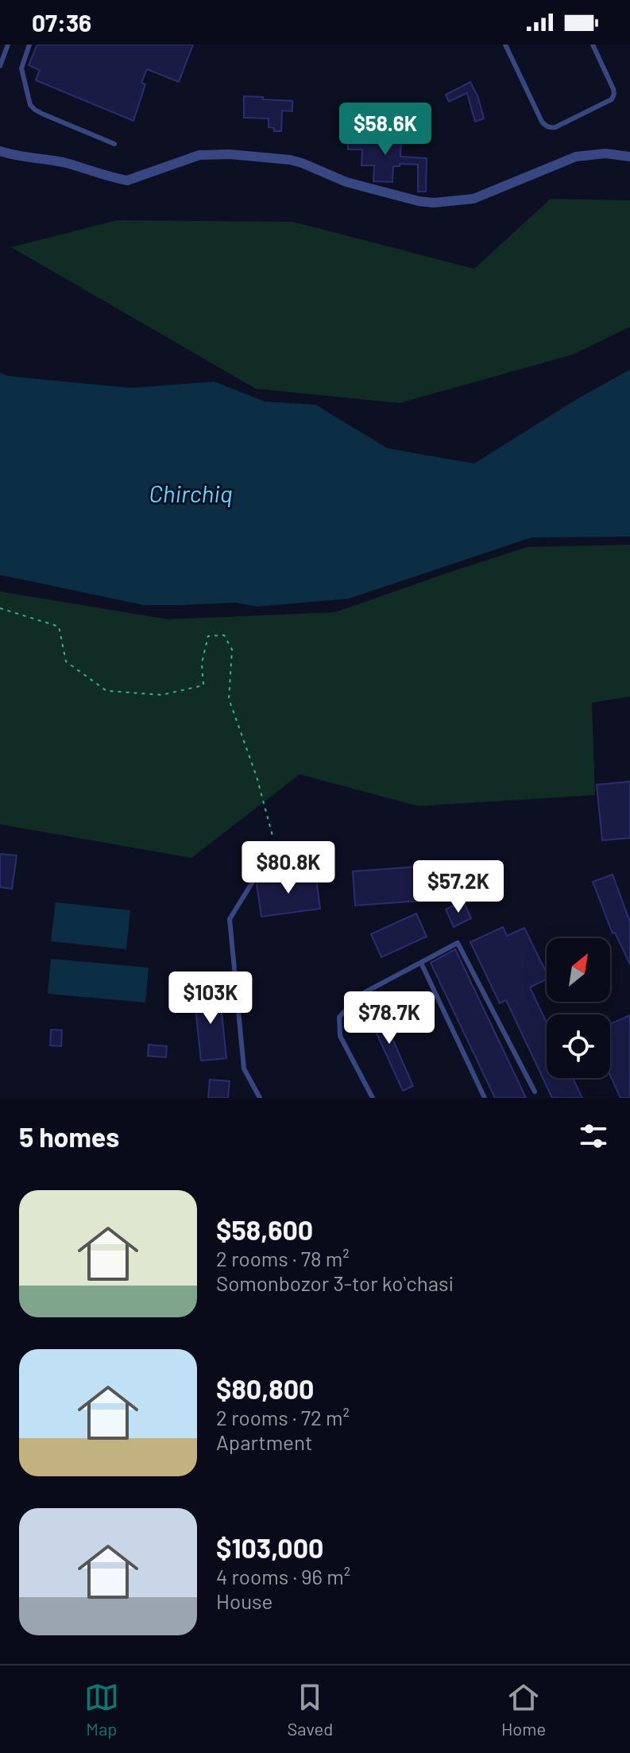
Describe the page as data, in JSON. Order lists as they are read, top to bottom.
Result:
{
  "water": ["Chirchiq"],
  "north": "top right",
  "page": {
    "status": "07:36",
    "price": [
      "$58.6K",
      "$80.8K",
      "$57.2K",
      "$103K",
      "$78.7K"
    ],
    "heading": "5 homes",
    "list": [
      {
        "name": "$58,600",
        "note": "2 rooms · 78 m² · Somonbozor 3-tor koʻchasi"
      },
      {
        "name": "$80,800",
        "note": "2 rooms · 72 m² · Apartment"
      },
      {
        "name": "$103,000",
        "note": "4 rooms · 96 m² · House"
      }
    ],
    "tabs": ["Map", "Saved", "Home"]
  }
}
